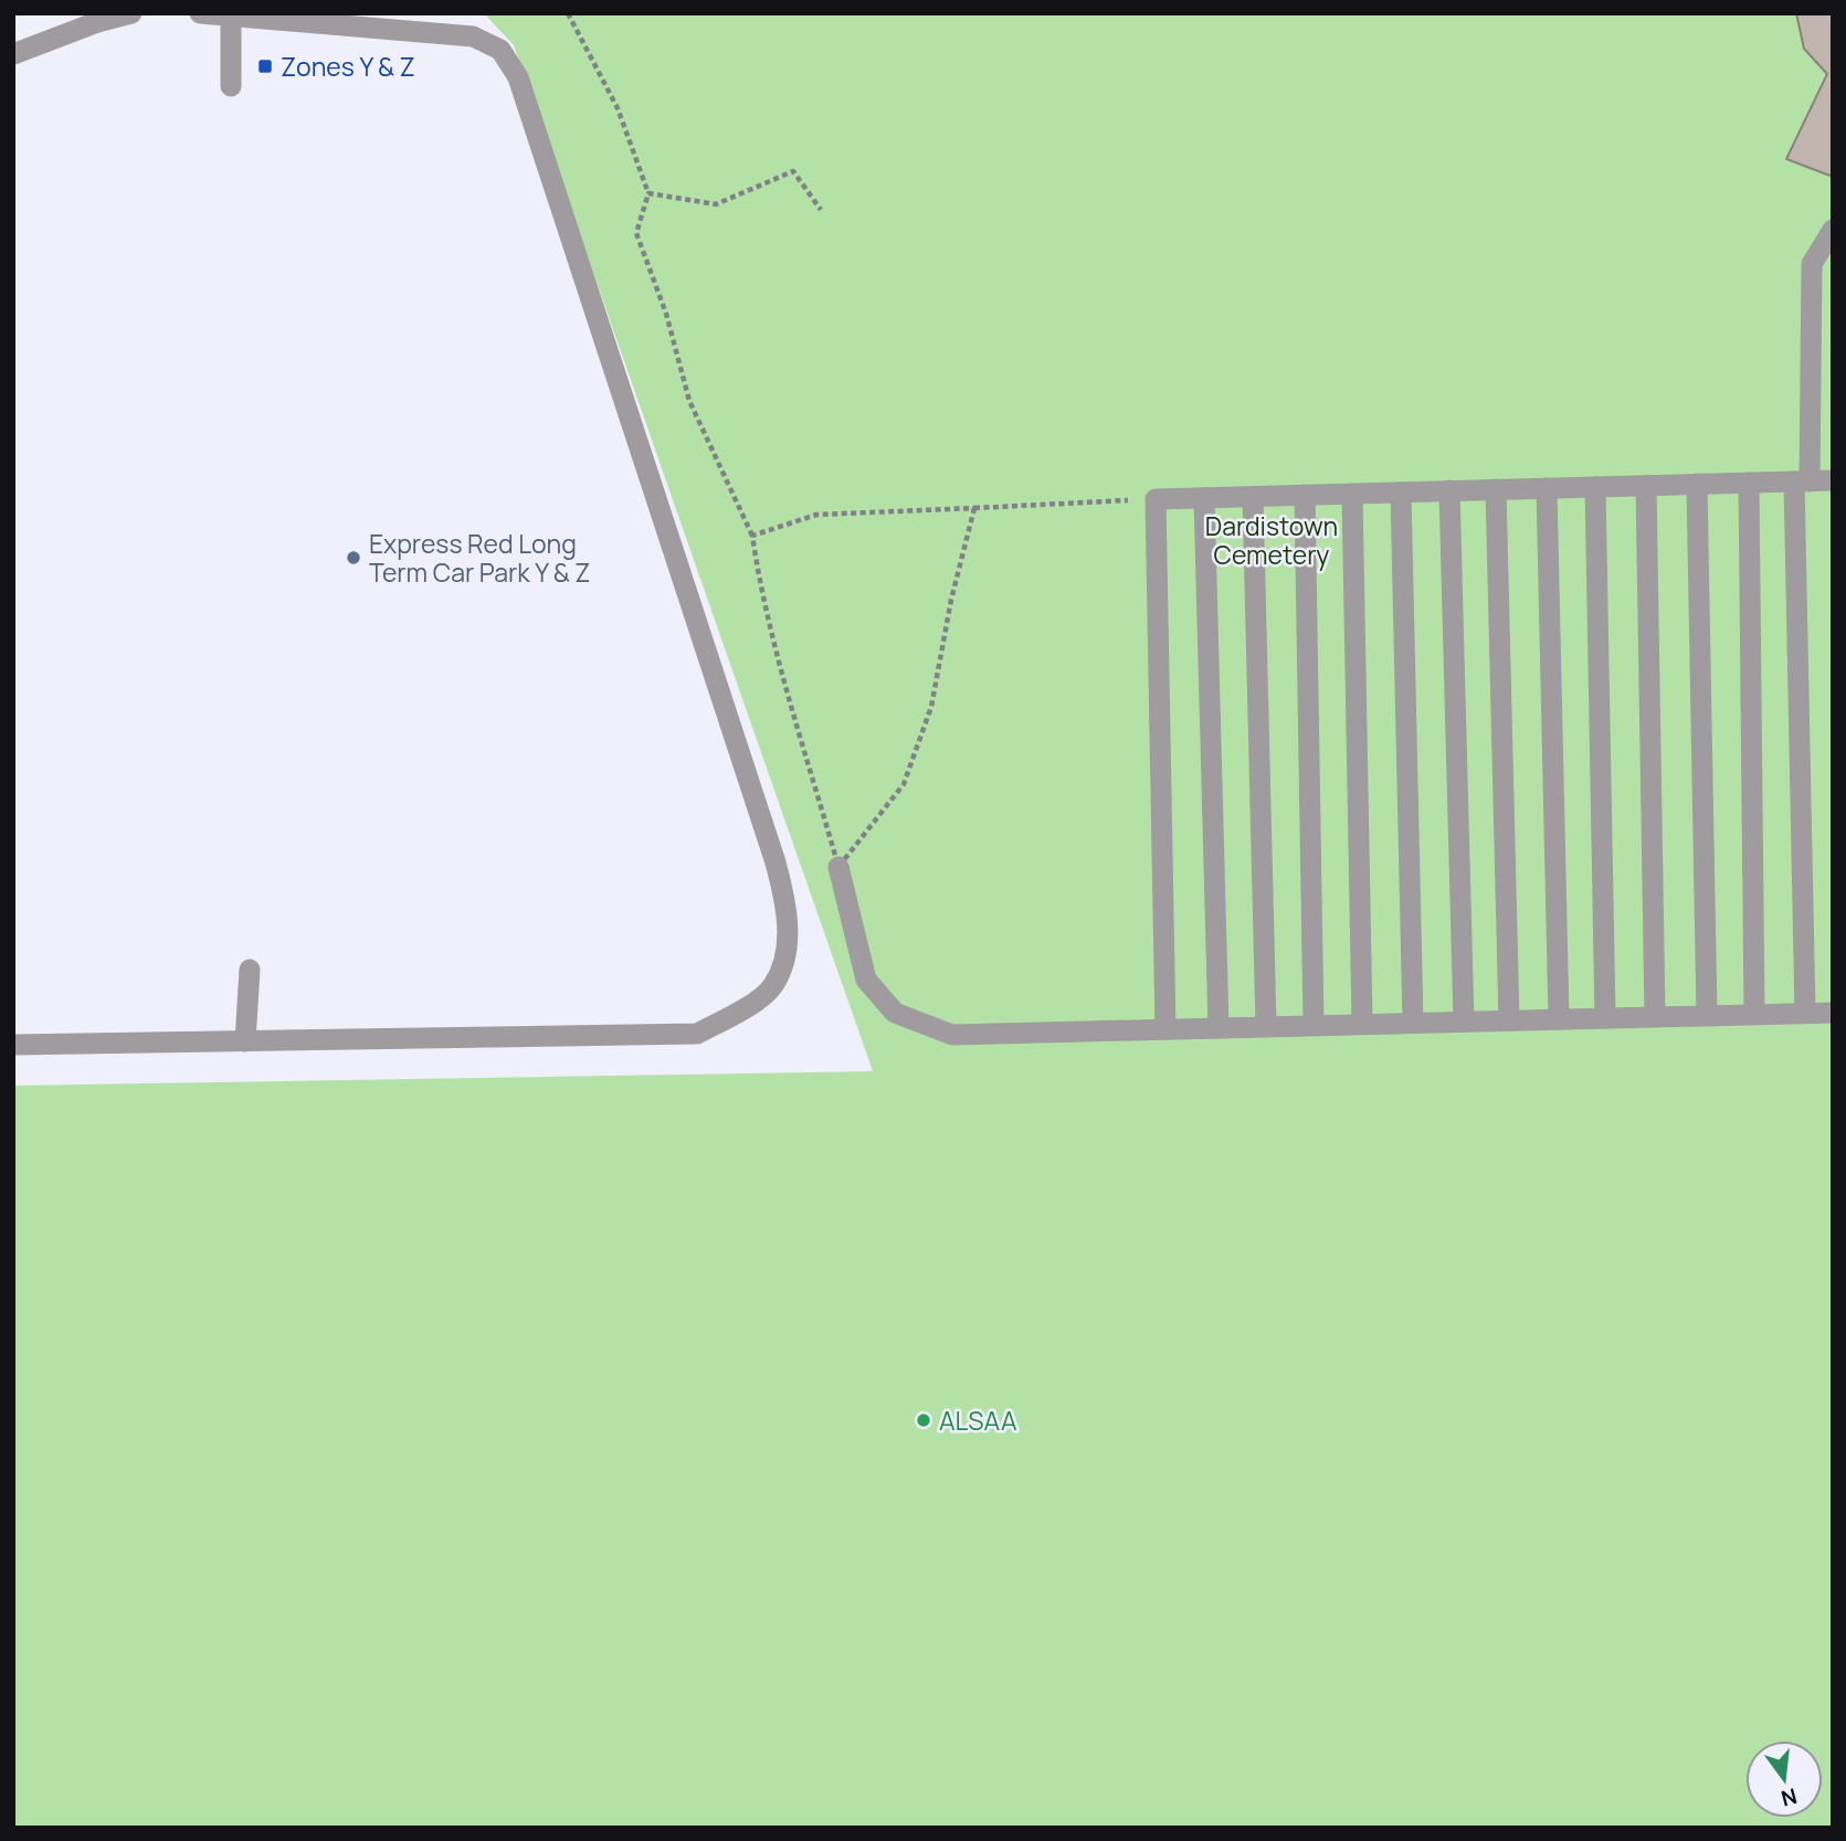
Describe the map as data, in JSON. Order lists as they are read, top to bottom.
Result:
{
  "parks": ["Dardistown Cemetery"],
  "places": {
    "transit": ["Zones Y & Z"],
    "other": ["Express Red Long Term Car Park Y & Z", "ALSAA"]
  },
  "north": "bottom"
}
